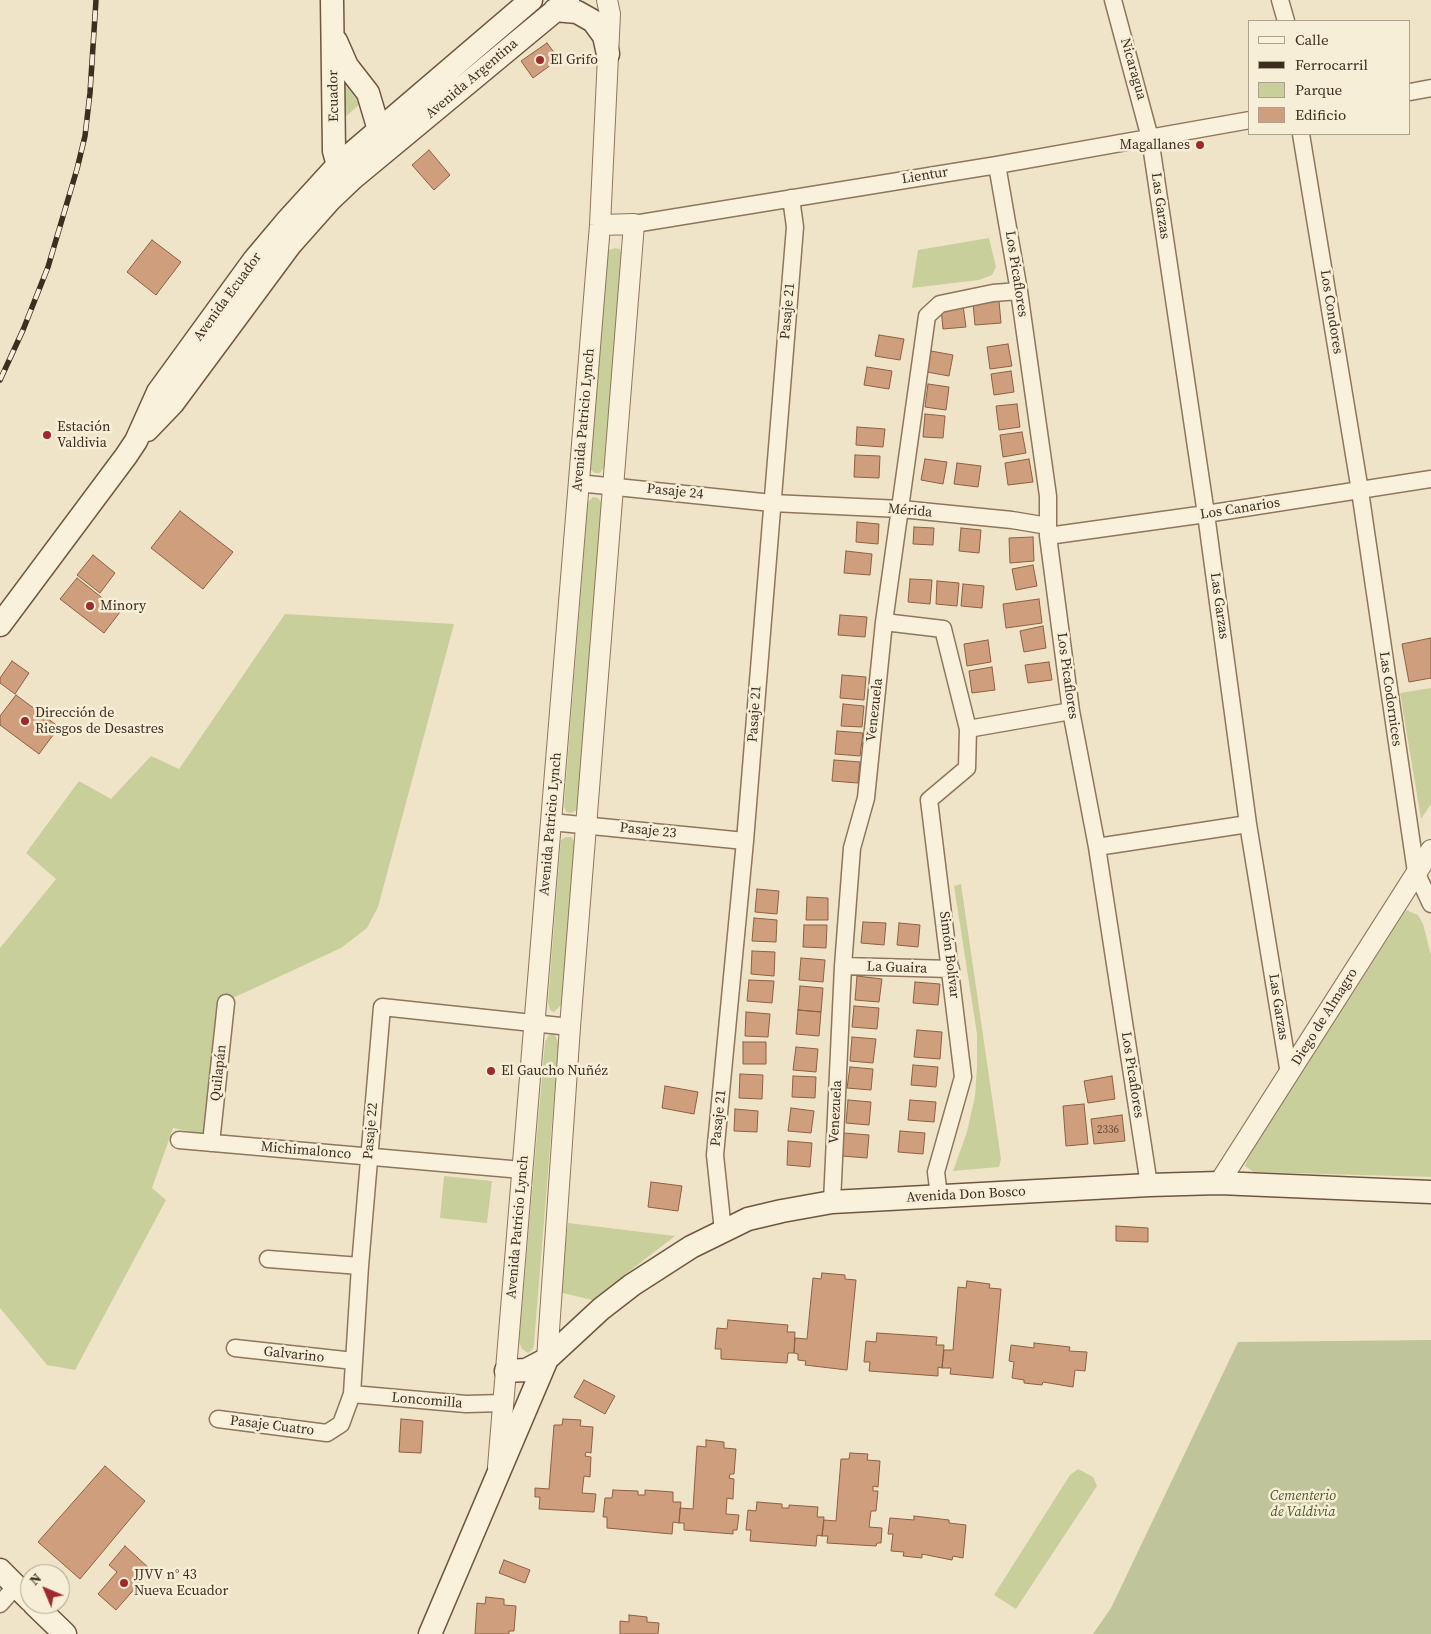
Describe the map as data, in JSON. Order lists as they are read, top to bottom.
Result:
{
  "streets": {
    "main road": [
      "Avenida Argentina",
      "Ecuador",
      "Avenida Ecuador",
      "Avenida Patricio Lynch",
      "Avenida Don Bosco"
    ],
    "street": [
      "Nicaragua",
      "Lientur",
      "Las Garzas",
      "Los Picaflores",
      "Pasaje 21",
      "Los Condores",
      "Pasaje 24",
      "Los Canarios",
      "Mérida",
      "Las Codornices",
      "Venezuela",
      "Pasaje 23",
      "Simón Bolívar",
      "La Guaira",
      "Diego de Almagro",
      "Quilapán",
      "Pasaje 22",
      "Michimalonco",
      "Galvarino",
      "Loncomilla",
      "Pasaje Cuatro"
    ]
  },
  "crossings": [
    ["Nicaragua", "Lientur"],
    ["Nicaragua", "Las Garzas"],
    ["Avenida Argentina", "Ecuador"],
    ["Ecuador", "Avenida Ecuador"],
    ["Lientur", "Las Garzas"],
    ["Lientur", "Los Picaflores"],
    ["Lientur", "Pasaje 21"],
    ["Lientur", "Avenida Patricio Lynch"],
    ["Las Garzas", "Los Canarios"],
    ["Las Garzas", "Diego de Almagro"],
    ["Los Picaflores", "Los Canarios"],
    ["Los Picaflores", "Mérida"],
    ["Los Picaflores", "Venezuela"],
    ["Los Picaflores", "Avenida Don Bosco"],
    ["Pasaje 21", "Pasaje 24"],
    ["Pasaje 21", "Mérida"],
    ["Pasaje 21", "Pasaje 23"],
    ["Pasaje 21", "Avenida Don Bosco"],
    ["Los Condores", "Los Canarios"],
    ["Los Condores", "Las Codornices"],
    ["Avenida Patricio Lynch", "Pasaje 24"],
    ["Avenida Patricio Lynch", "Pasaje 23"],
    ["Avenida Patricio Lynch", "Pasaje 22"],
    ["Avenida Patricio Lynch", "Michimalonco"],
    ["Avenida Patricio Lynch", "Avenida Don Bosco"],
    ["Avenida Patricio Lynch", "Loncomilla"],
    ["Pasaje 24", "Mérida"],
    ["Los Canarios", "Mérida"],
    ["Los Canarios", "Las Codornices"],
    ["Mérida", "Venezuela"],
    ["Las Codornices", "Diego de Almagro"],
    ["Venezuela", "Simón Bolívar"],
    ["Venezuela", "La Guaira"],
    ["Venezuela", "Avenida Don Bosco"],
    ["Simón Bolívar", "La Guaira"],
    ["Simón Bolívar", "Avenida Don Bosco"],
    ["Diego de Almagro", "Avenida Don Bosco"],
    ["Quilapán", "Michimalonco"],
    ["Pasaje 22", "Michimalonco"],
    ["Pasaje 22", "Galvarino"],
    ["Pasaje 22", "Loncomilla"],
    ["Pasaje 22", "Pasaje Cuatro"]
  ],
  "parks": ["Cementerio de Valdivia"],
  "places": [
    "El Grifo",
    "Magallanes",
    "Estación Valdivia",
    "Minory",
    "Dirección de Riesgos de Desastres",
    "El Gaucho Nuñéz",
    "JJVV n° 43 Nueva Ecuador"
  ],
  "house_numbers": ["2336"],
  "legend": [
    "Calle",
    "Ferrocarril",
    "Parque",
    "Edificio"
  ],
  "north": "top left"
}
